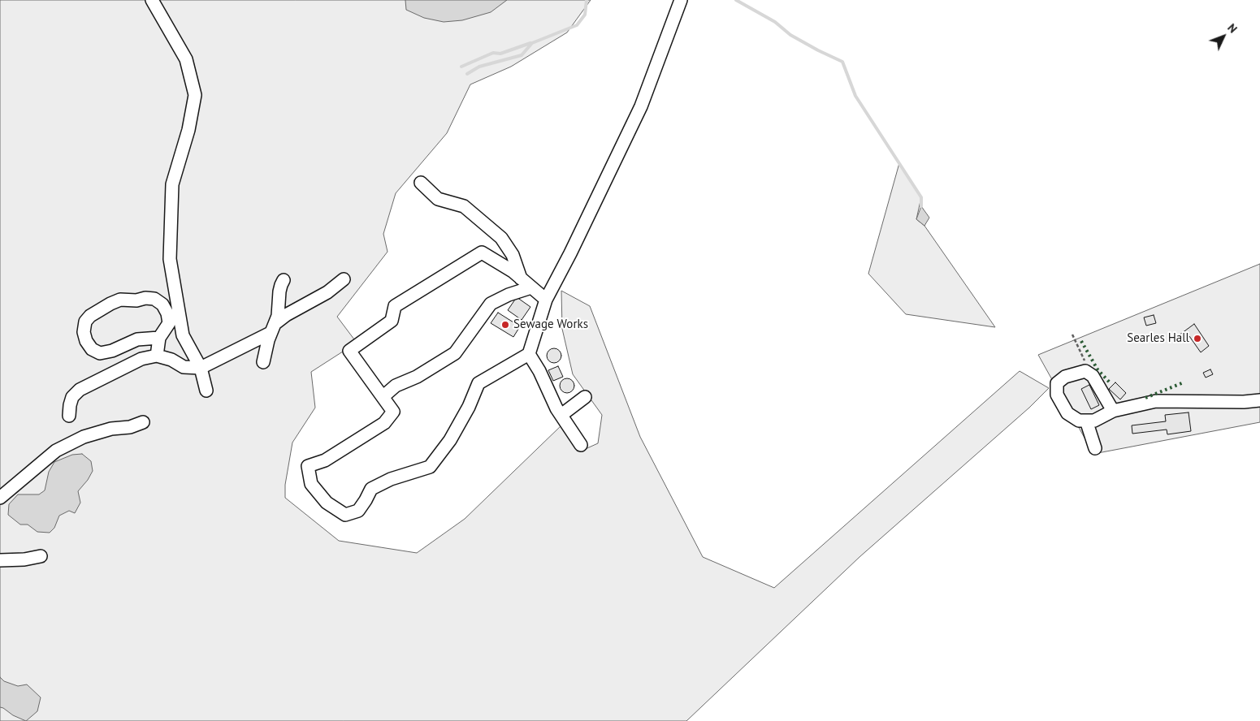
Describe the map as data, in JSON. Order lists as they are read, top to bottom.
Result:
{
  "places": ["Sewage Works", "Searles Hall"],
  "north": "top right"
}
